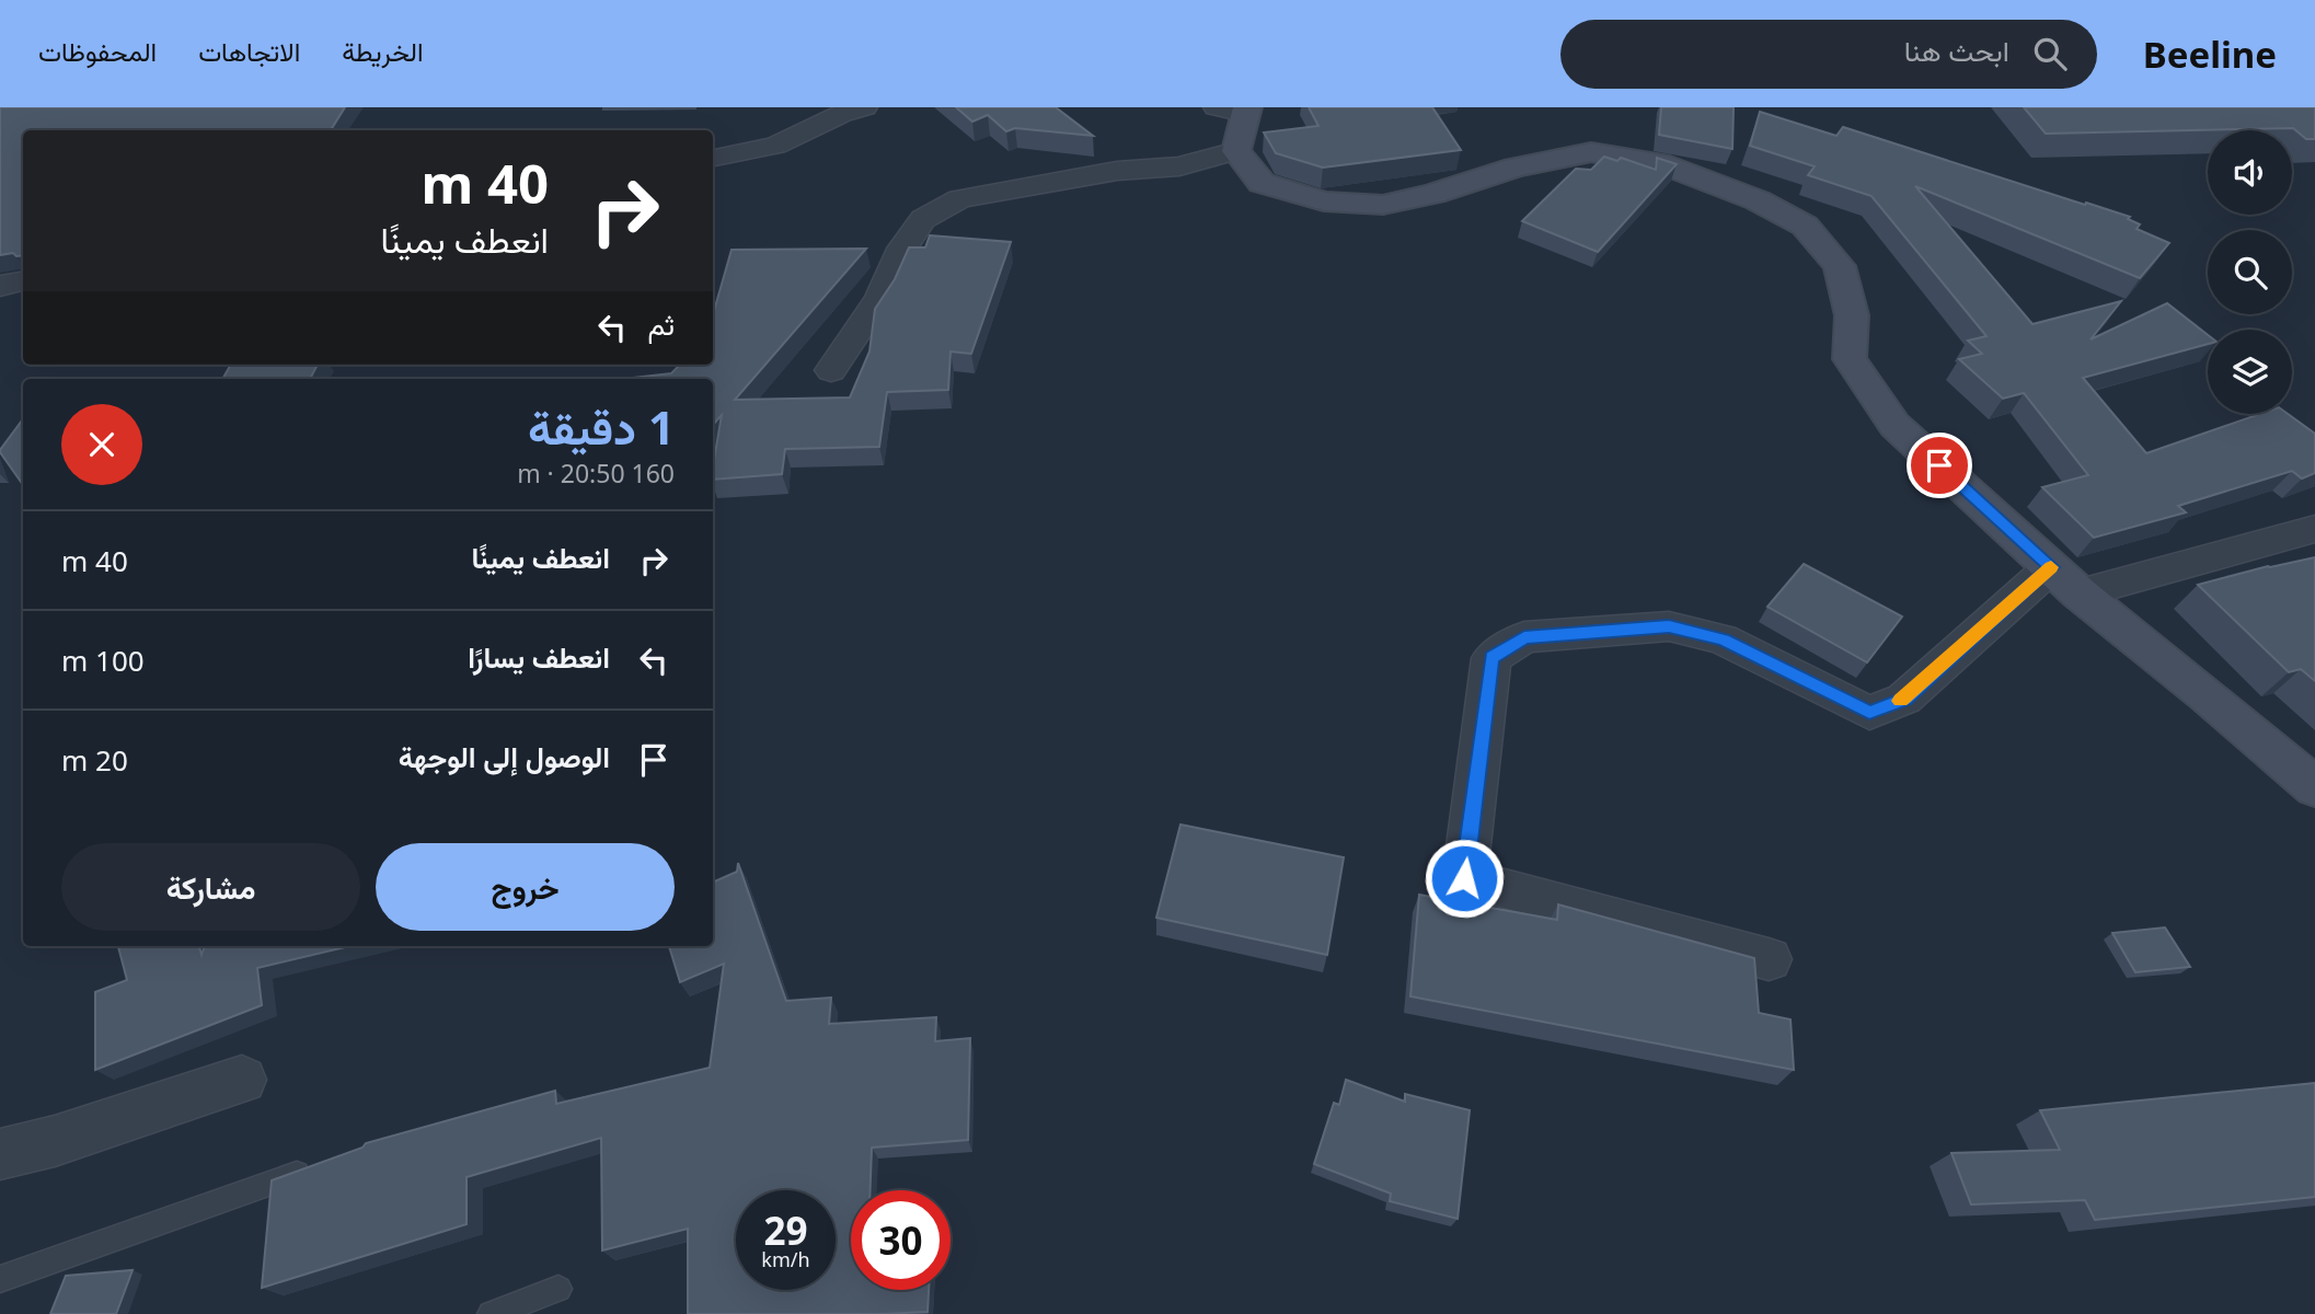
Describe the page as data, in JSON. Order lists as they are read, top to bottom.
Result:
{
  "page": {
    "header": "Beeline",
    "search": "ابحث هنا",
    "nav": ["الخريطة", "الاتجاهات", "المحفوظات"],
    "turn": ["40 m", "انعطف يمينًا"],
    "then": "ثم",
    "heading": ["1 دقيقة", "160 m · 20:50"],
    "list": [
      {
        "name": "انعطف يمينًا",
        "value": "40 m"
      },
      {
        "name": "انعطف يسارًا",
        "value": "100 m"
      },
      {
        "name": "الوصول إلى الوجهة",
        "value": "20 m"
      }
    ],
    "buttons": ["خروج", "مشاركة"],
    "speed": "29 km/h",
    "limit": "30"
  }
}
